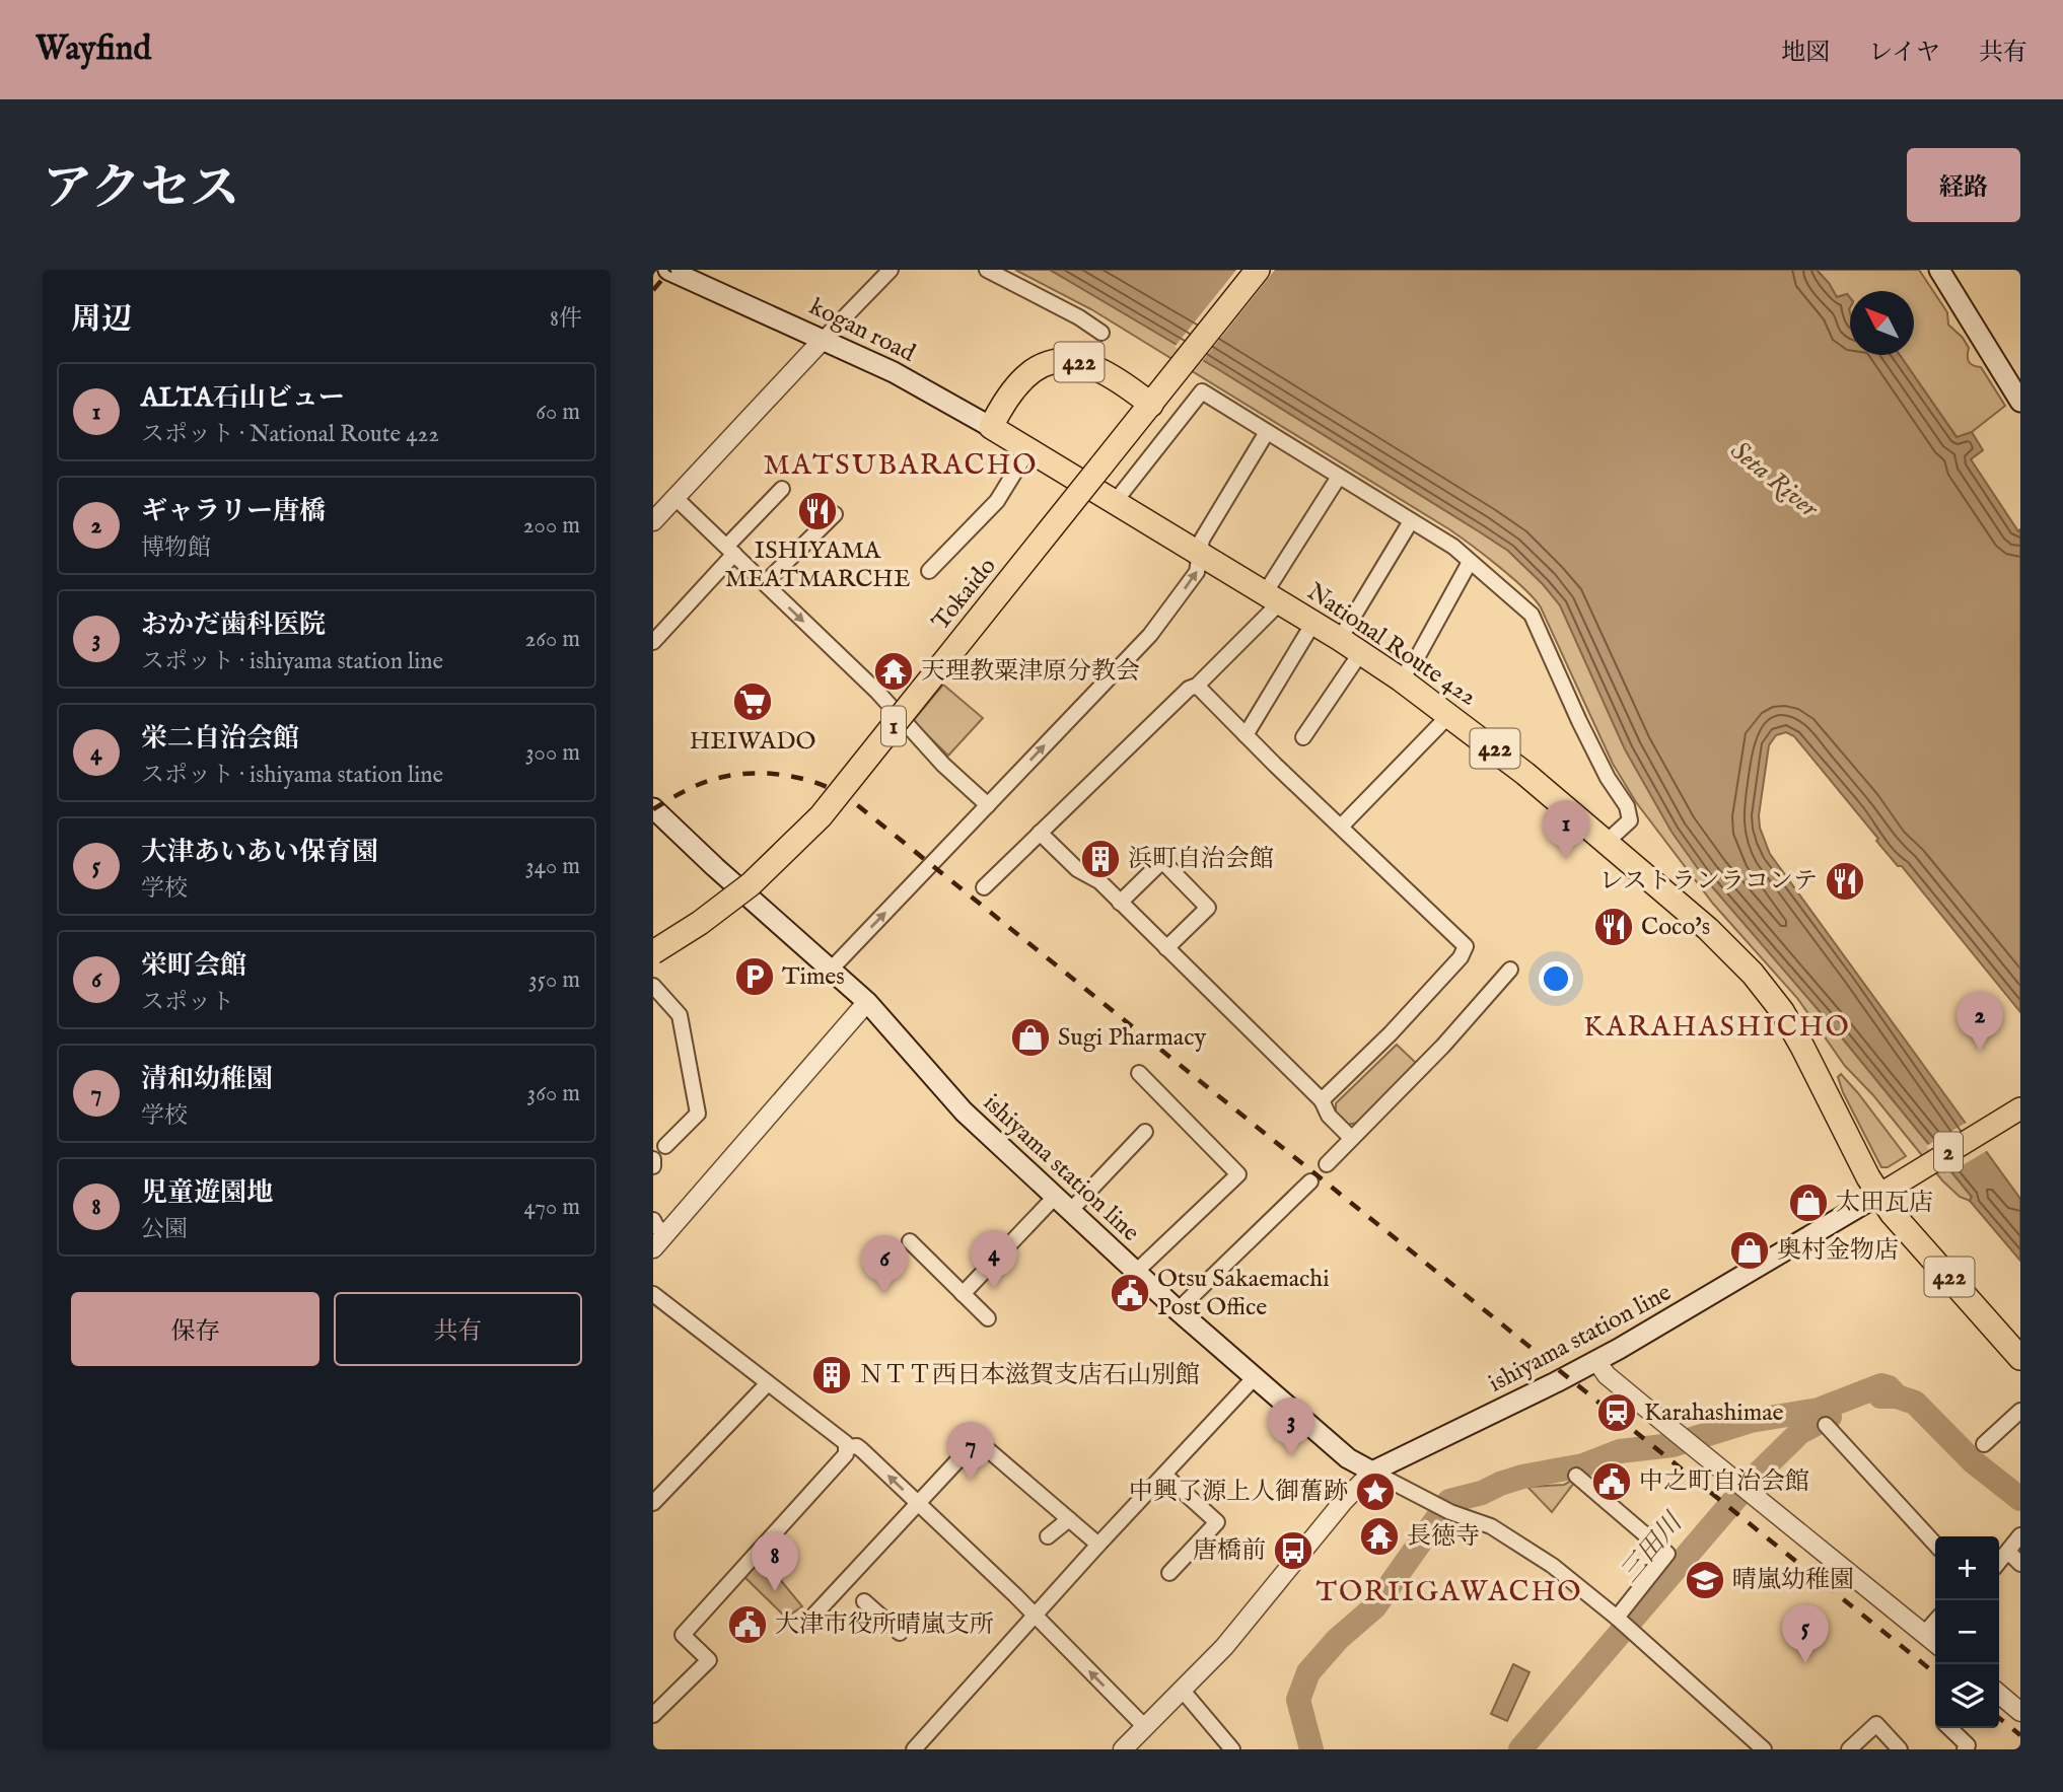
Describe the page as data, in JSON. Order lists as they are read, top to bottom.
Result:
{
  "streets": {
    "highway": [
      "422",
      "Tokaido",
      "National Route 422",
      "1"
    ],
    "main road": ["kogan road", "2", "ishiyama station line"]
  },
  "crossings": [
    ["kogan road", "422"],
    ["kogan road", "National Route 422"],
    ["422", "Tokaido"],
    ["422", "National Route 422"],
    ["Tokaido", "National Route 422"],
    ["National Route 422", "2"],
    ["National Route 422", "ishiyama station line"],
    ["2", "ishiyama station line"]
  ],
  "districts": ["MATSUBARACHO", "KARAHASHICHO", "TORIIGAWACHO"],
  "water": ["Seta River", "三田川"],
  "places": {
    "restaurant": ["ISHIYAMA MEATMARCHE", "レストランラコンテ", "Coco's"],
    "temple": ["天理教粟津原分教会", "長徳寺"],
    "supermarket": ["HEIWADO"],
    "building": ["浜町自治会館", "ＮＴＴ西日本滋賀支店石山別館"],
    "parking": ["Times"],
    "shop": ["Sugi Pharmacy", "太田瓦店", "奥村金物店"],
    "public building": ["Otsu Sakaemachi Post Office", "中之町自治会館", "大津市役所晴嵐支所"],
    "station": ["Karahashimae"],
    "place": ["中興了源上人御𦾔跡"],
    "bus stop": ["唐橋前"],
    "school or university": ["晴嵐幼稚園"]
  },
  "north": "top left",
  "page": {
    "header": "Wayfind",
    "nav": ["地図", "レイヤ", "共有"],
    "title": "アクセス",
    "buttons": [
      "経路",
      ["保存", "共有"]
    ],
    "heading": ["周辺", "8件"],
    "list": [
      {
        "mark": "1",
        "name": "ALTA石山ビュー",
        "note": "スポット · National Route 422",
        "value": "60 m"
      },
      {
        "mark": "2",
        "name": "ギャラリー唐橋",
        "note": "博物館",
        "value": "200 m"
      },
      {
        "mark": "3",
        "name": "おかだ歯科医院",
        "note": "スポット · ishiyama station line",
        "value": "260 m"
      },
      {
        "mark": "4",
        "name": "栄二自治会館",
        "note": "スポット · ishiyama station line",
        "value": "300 m"
      },
      {
        "mark": "5",
        "name": "大津あいあい保育園",
        "note": "学校",
        "value": "340 m"
      },
      {
        "mark": "6",
        "name": "栄町会館",
        "note": "スポット",
        "value": "350 m"
      },
      {
        "mark": "7",
        "name": "清和幼稚園",
        "note": "学校",
        "value": "360 m"
      },
      {
        "mark": "8",
        "name": "児童遊園地",
        "note": "公園",
        "value": "470 m"
      }
    ],
    "pins": [
      "1",
      "2",
      "4",
      "6",
      "3",
      "7",
      "8",
      "5"
    ],
    "map_buttons": ["+", "−"]
  }
}
